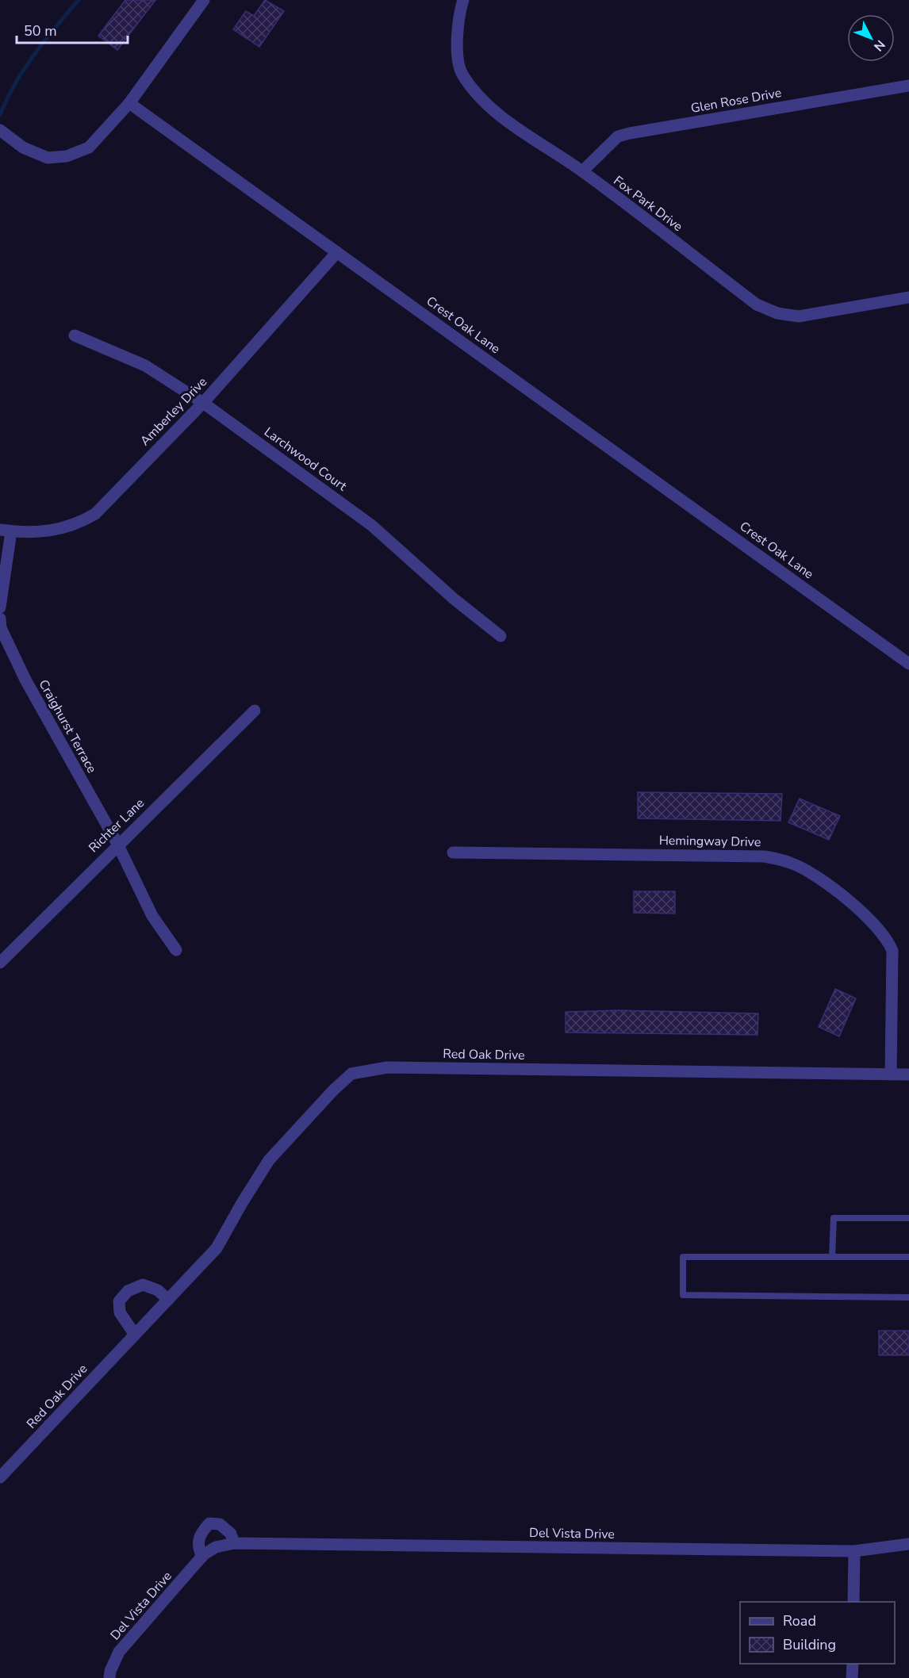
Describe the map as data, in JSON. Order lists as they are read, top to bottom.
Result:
{
  "streets": {
    "street": [
      "Glen Rose Drive",
      "Fox Park Drive",
      "Crest Oak Lane",
      "Amberley Drive",
      "Larchwood Court",
      "Craighurst Terrace",
      "Richter Lane",
      "Hemingway Drive",
      "Red Oak Drive",
      "Del Vista Drive"
    ]
  },
  "crossings": [
    ["Glen Rose Drive", "Fox Park Drive"],
    ["Crest Oak Lane", "Amberley Drive"],
    ["Amberley Drive", "Larchwood Court"],
    ["Craighurst Terrace", "Richter Lane"],
    ["Hemingway Drive", "Red Oak Drive"]
  ],
  "legend": ["Road", "Building"],
  "scale_bar": "50 m",
  "north": "bottom right"
}
